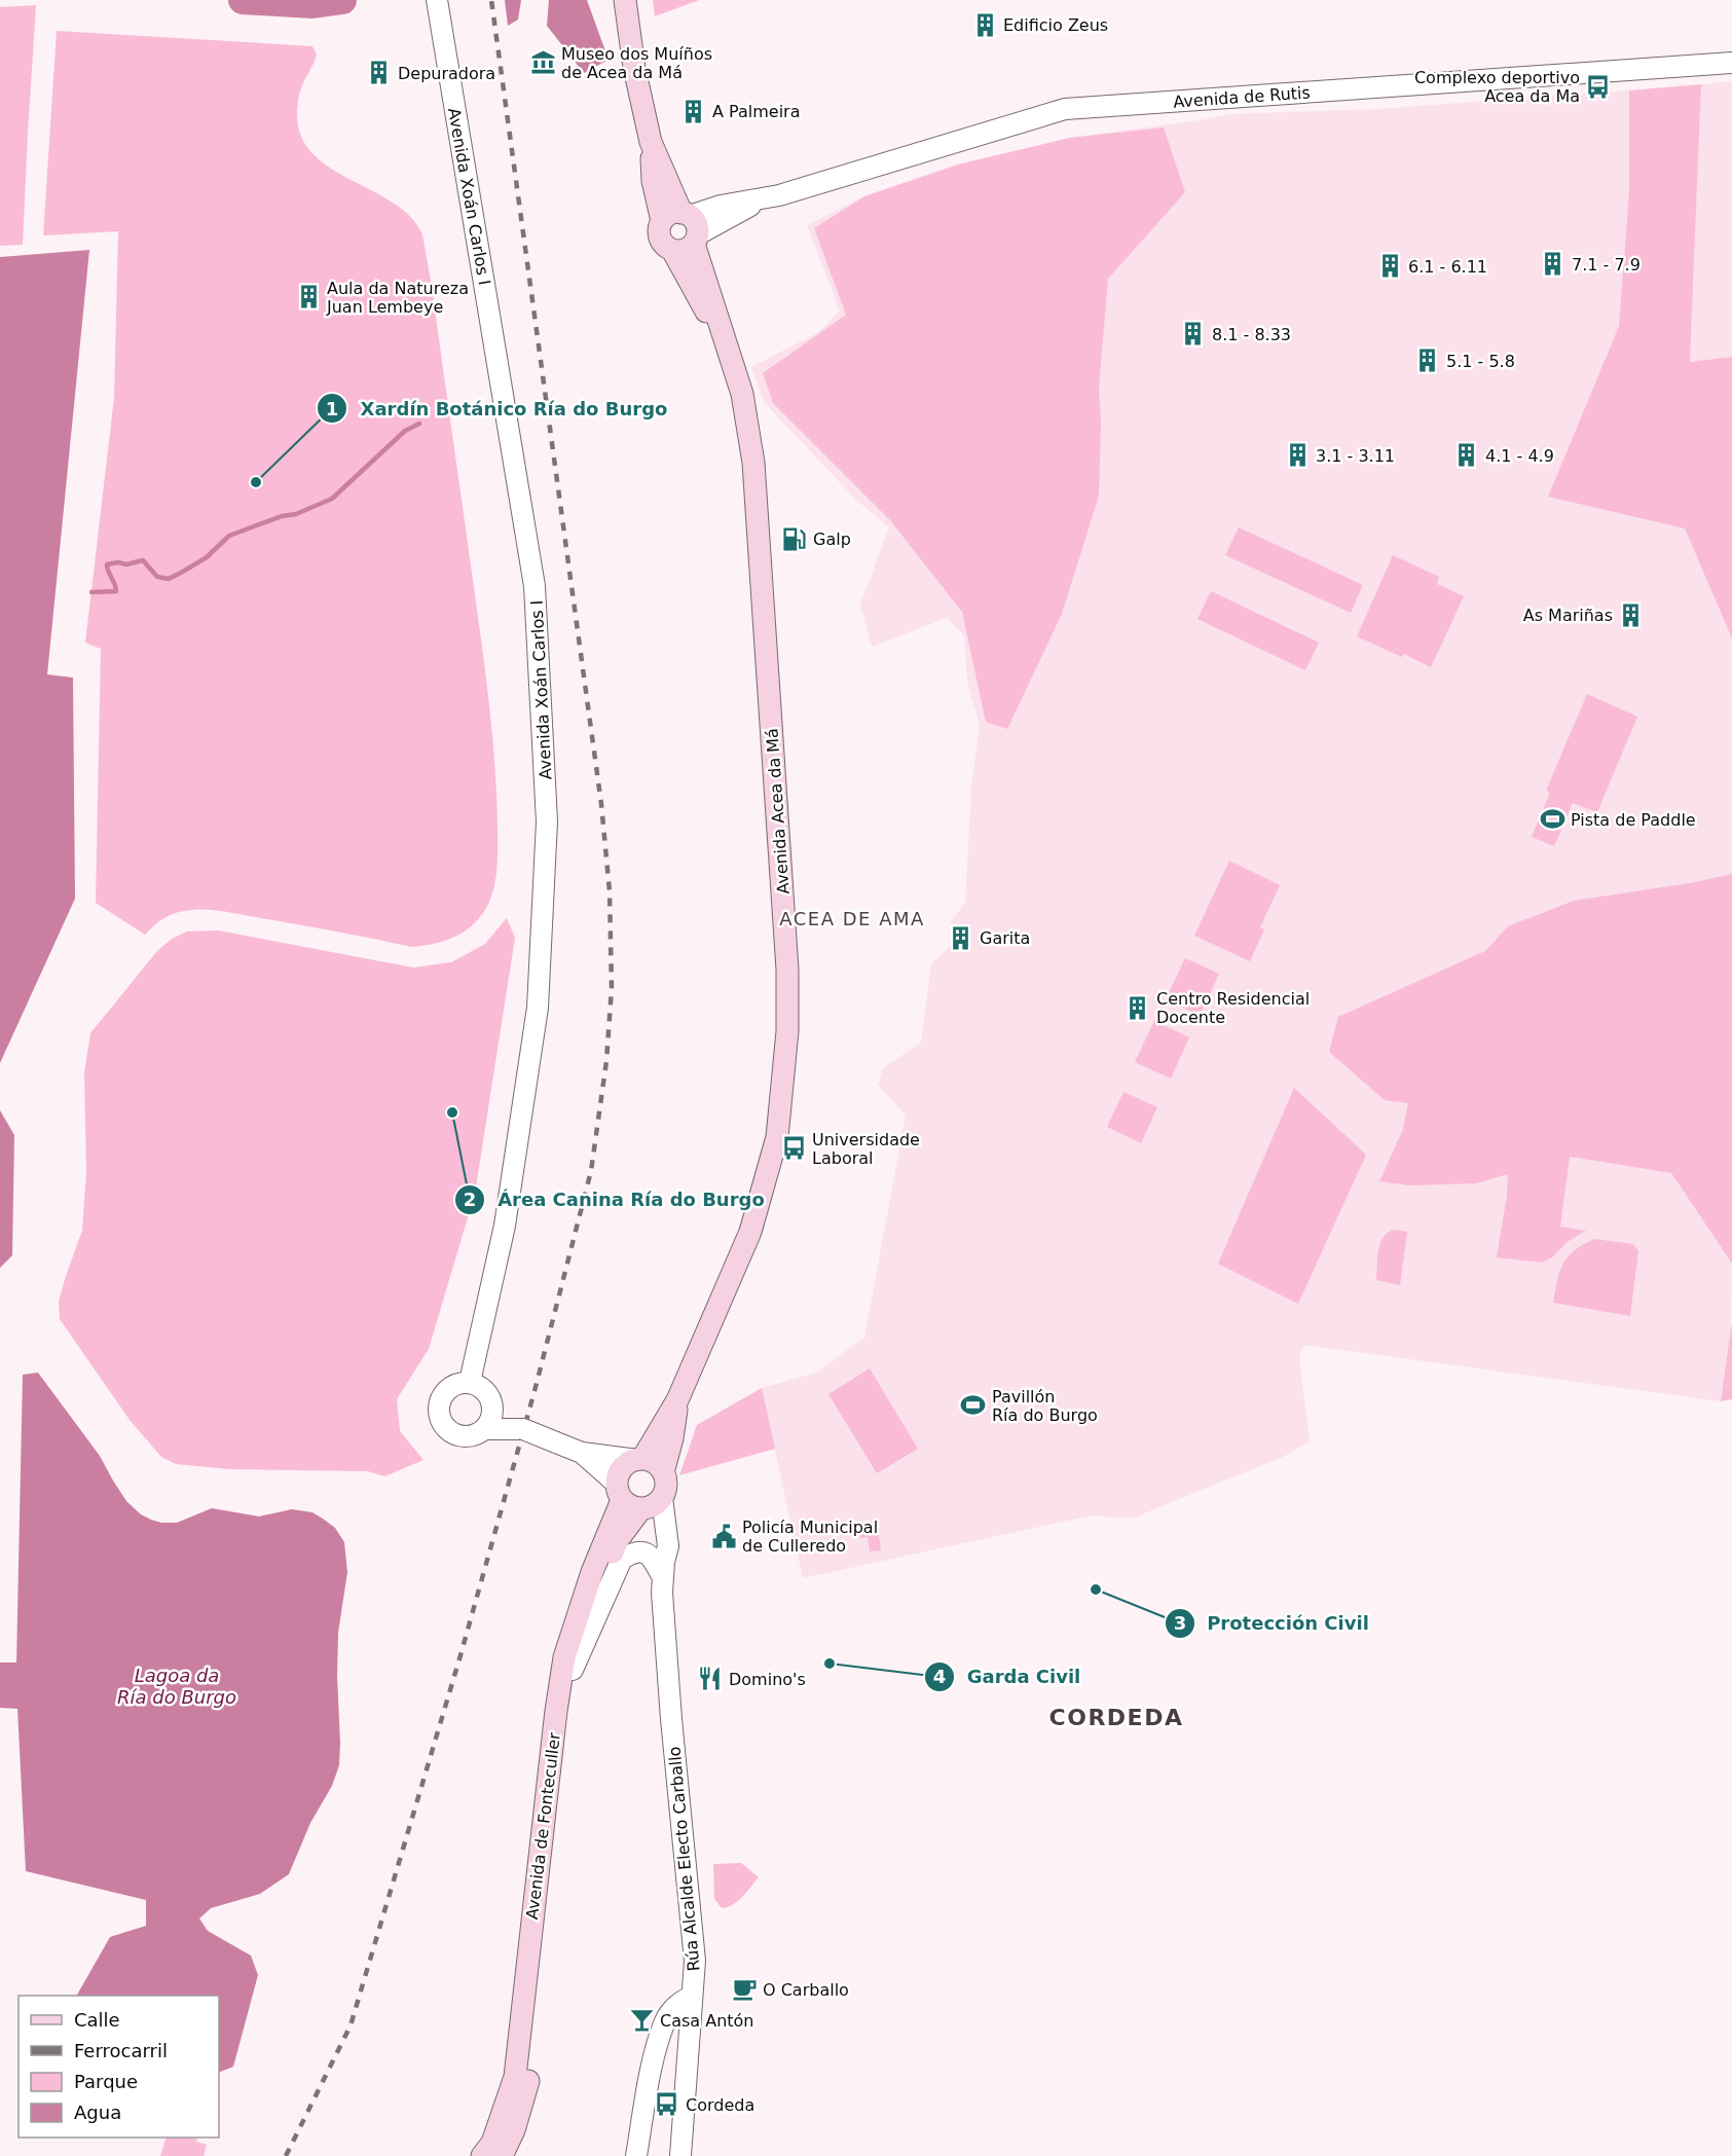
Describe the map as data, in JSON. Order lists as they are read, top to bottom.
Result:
{
  "streets": {
    "main road": ["Avenida Acea da Má", "Avenida de Fonteculler"],
    "street": ["Avenida de Rutis", "Avenida Xoán Carlos I", "Rúa Alcalde Electo Carballo"]
  },
  "crossings": [
    ["Avenida Acea da Má", "Avenida de Fonteculler"],
    ["Avenida Acea da Má", "Rúa Alcalde Electo Carballo"],
    ["Avenida de Fonteculler", "Rúa Alcalde Electo Carballo"]
  ],
  "districts": ["ACEA DE AMA", "CORDEDA"],
  "water": ["Lagoa da Ría do Burgo"],
  "places": {
    "building": [
      "Edificio Zeus",
      "Depuradora",
      "A Palmeira",
      "7.1 - 7.9",
      "6.1 - 6.11",
      "Aula da Natureza Juan Lembeye",
      "8.1 - 8.33",
      "5.1 - 5.8",
      "3.1 - 3.11",
      "4.1 - 4.9",
      "As Mariñas",
      "Garita",
      "Centro Residencial Docente"
    ],
    "museum": ["Museo dos Muíños de Acea da Má"],
    "bus stop": ["Complexo deportivo Acea da Ma", "Universidade Laboral", "Cordeda"],
    "other": [
      "Xardín Botánico Ría do Burgo",
      "Área Canina Ría do Burgo",
      "Protección Civil",
      "Garda Civil"
    ],
    "fuel station": ["Galp"],
    "sports": ["Pista de Paddle", "Pavillón Ría do Burgo"],
    "public building": ["Policía Municipal de Culleredo"],
    "restaurant": ["Domino's"],
    "cafe": ["O Carballo"],
    "bar": ["Casa Antón"]
  },
  "legend": [
    "Calle",
    "Ferrocarril",
    "Parque",
    "Agua"
  ]
}
